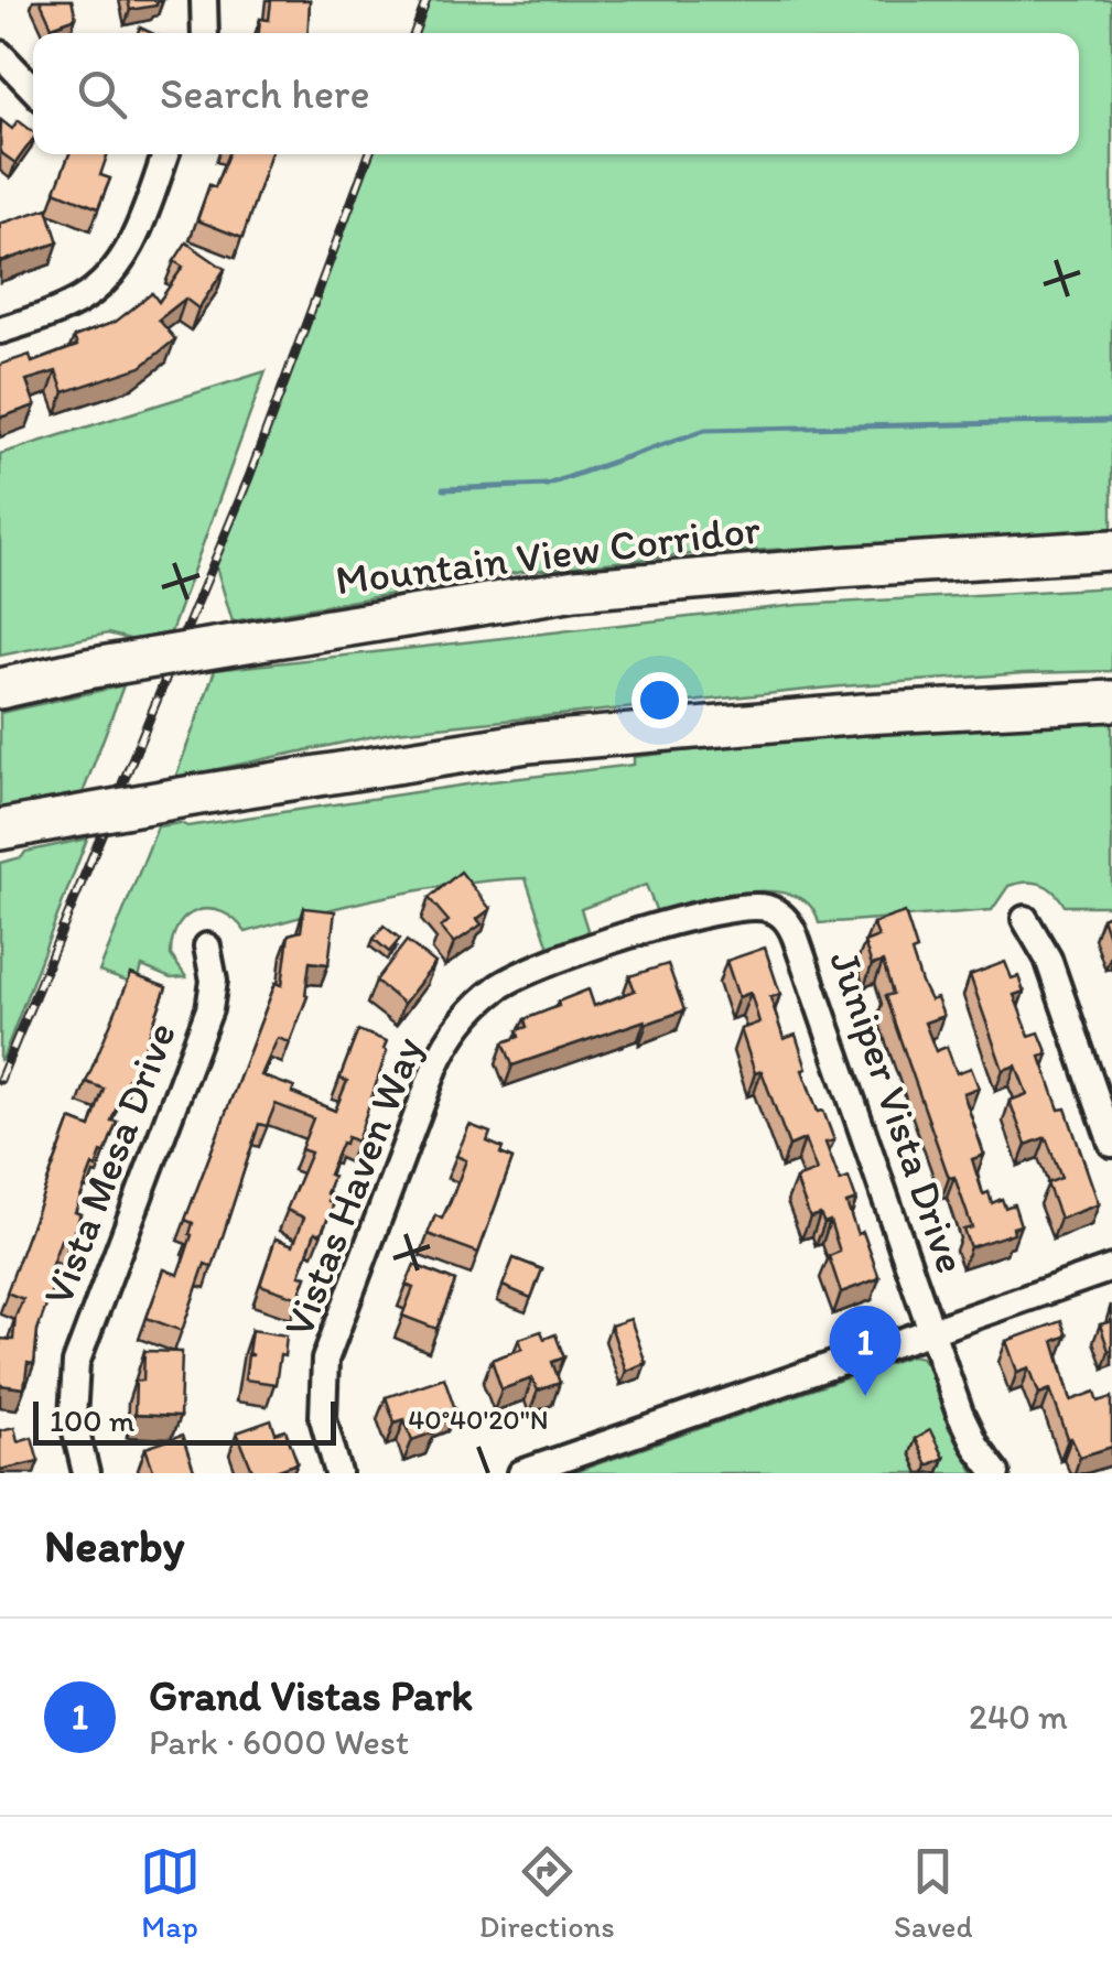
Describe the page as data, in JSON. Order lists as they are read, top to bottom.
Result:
{
  "streets": {
    "highway": ["Mountain View Corridor"],
    "street": ["Juniper Vista Drive", "Vista Mesa Drive", "Vistas Haven Way"]
  },
  "crossings": [
    ["Juniper Vista Drive", "Vistas Haven Way"]
  ],
  "scale_bar": "100 m",
  "page": {
    "search": "Search here",
    "pins": "1",
    "scale": "100 m",
    "heading": "Nearby",
    "list": [
      {
        "mark": "1",
        "name": "Grand Vistas Park",
        "note": "Park · 6000 West",
        "value": "240 m"
      }
    ],
    "nav": ["Map", "Directions", "Saved"]
  },
  "coordinates": ["40°40'20\"N"]
}
